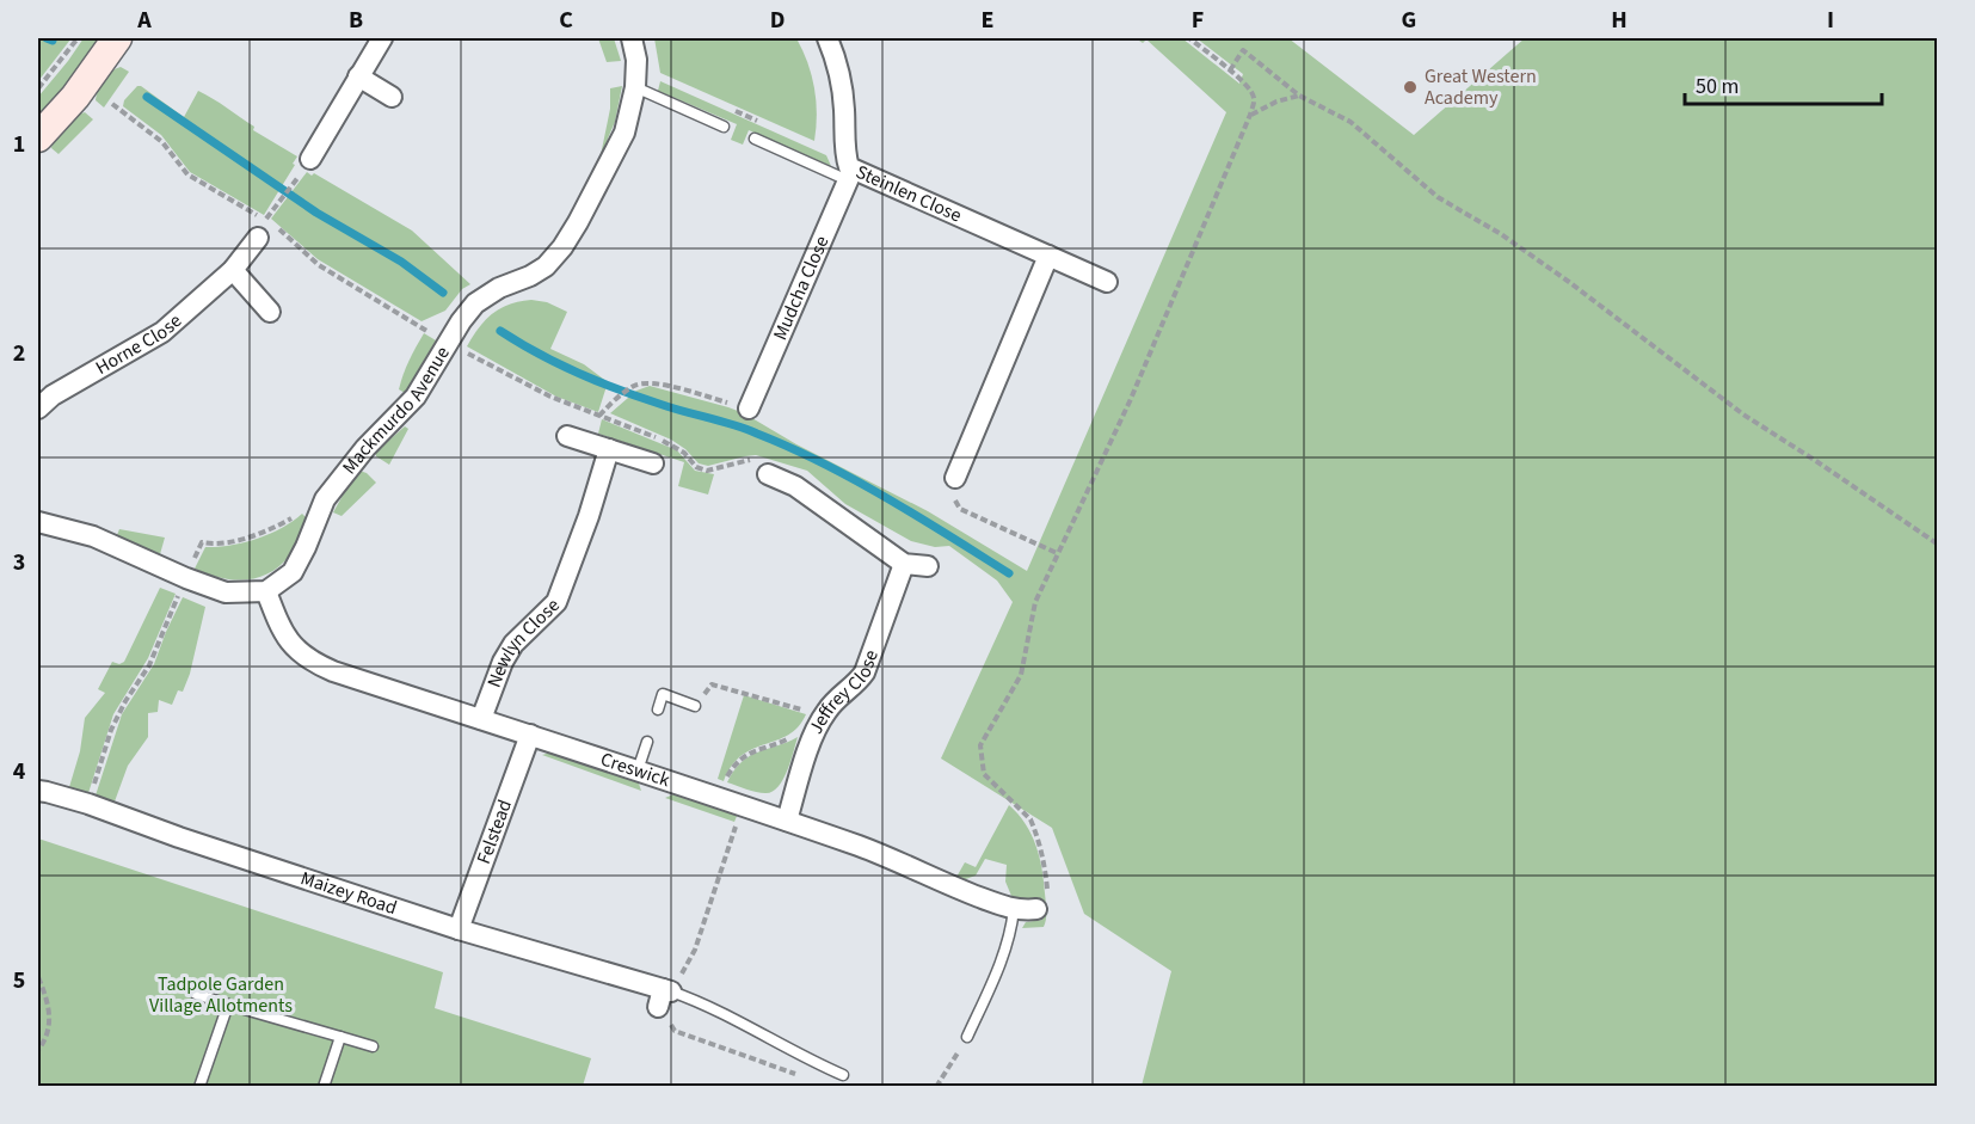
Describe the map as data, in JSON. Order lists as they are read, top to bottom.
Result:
{
  "streets": {
    "street": [
      "Steinlen Close",
      "Mudcha Close",
      "Horne Close",
      "Mackmurdo Avenue",
      "Newlyn Close",
      "Jeffrey Close",
      "Creswick",
      "Felstead",
      "Maizey Road"
    ]
  },
  "crossings": [
    ["Steinlen Close", "Mudcha Close"],
    ["Mackmurdo Avenue", "Creswick"],
    ["Newlyn Close", "Creswick"],
    ["Jeffrey Close", "Creswick"],
    ["Creswick", "Felstead"],
    ["Felstead", "Maizey Road"]
  ],
  "parks": ["Tadpole Garden Village Allotments"],
  "places": ["Great Western Academy"],
  "scale_bar": "50 m",
  "grid": {
    "columns": [
      "A",
      "B",
      "C",
      "D",
      "E",
      "F",
      "G",
      "H",
      "I"
    ],
    "rows": [
      "1",
      "2",
      "3",
      "4",
      "5"
    ]
  }
}
